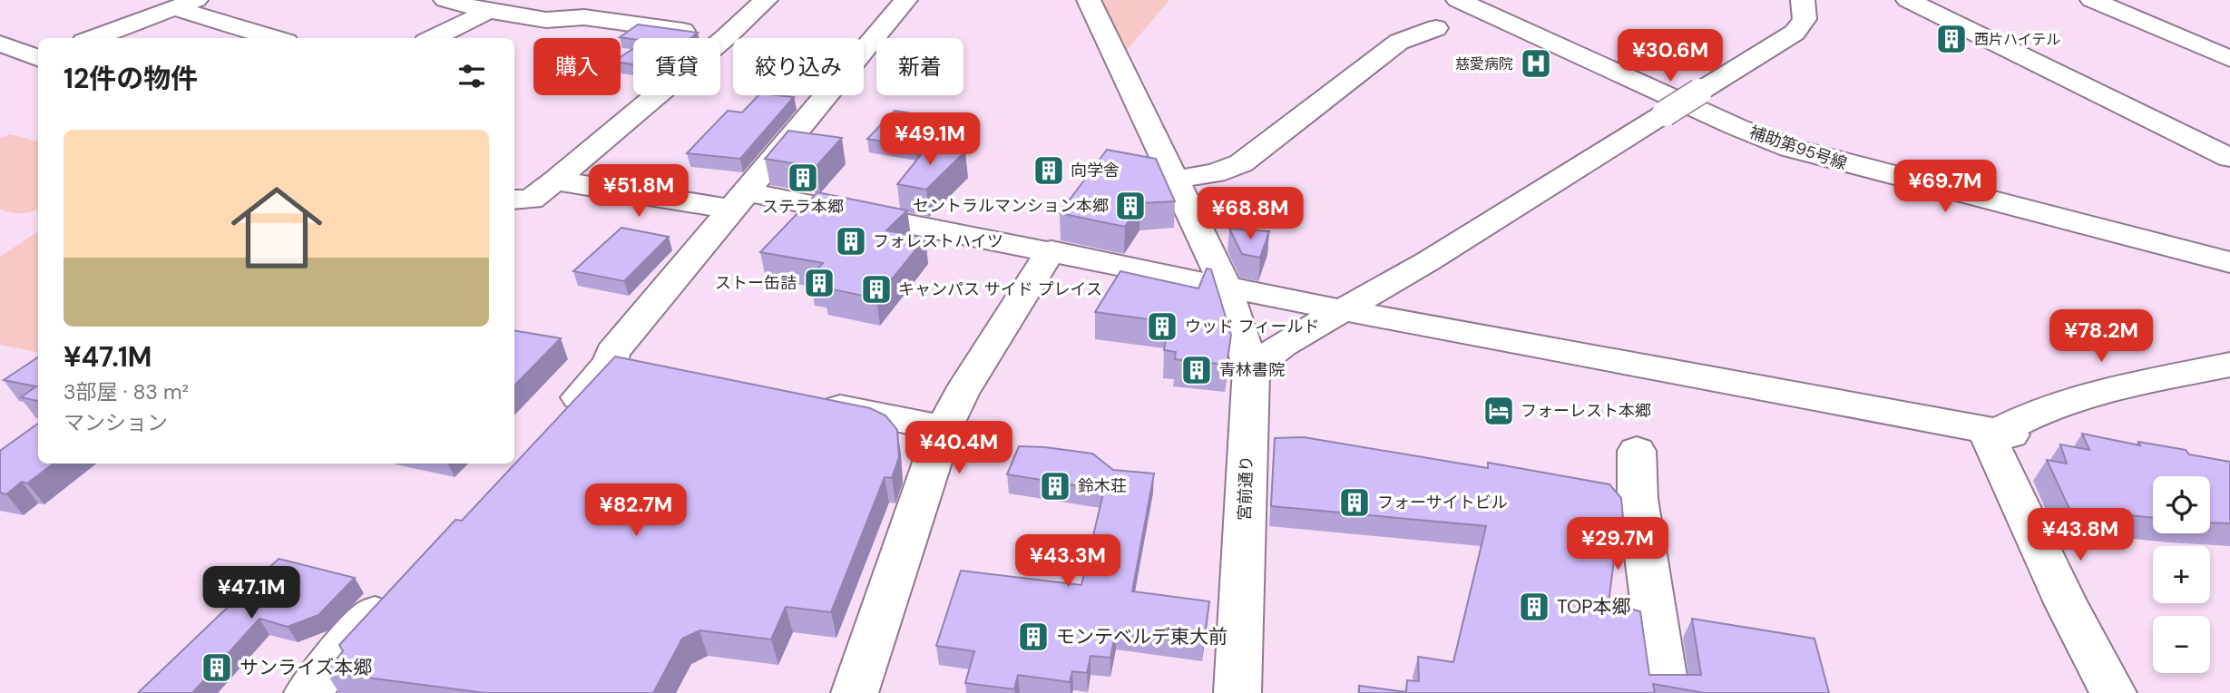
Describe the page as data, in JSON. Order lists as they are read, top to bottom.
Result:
{
  "streets": {
    "street": ["補助第95号線", "宮前通り"]
  },
  "places": {
    "building": [
      "西片ハイテル",
      "向学舎",
      "ステラ本郷",
      "セントラルマンション本郷",
      "フォレストハイツ",
      "ストー缶詰",
      "キャンパス サイド プレイス",
      "ウッド フィールド",
      "青林書院",
      "鈴木荘",
      "フォーサイトビル",
      "TOP本郷",
      "モンテベルデ東大前",
      "サンライズ本郷"
    ],
    "hospital": ["慈愛病院"],
    "hotel": ["フォーレスト本郷"]
  },
  "page": {
    "price": [
      "¥30.6M",
      "¥49.1M",
      "¥69.7M",
      "¥51.8M",
      "¥68.8M",
      "¥78.2M",
      "¥40.4M",
      "¥82.7M",
      "¥43.8M",
      "¥29.7M",
      "¥43.3M",
      "¥47.1M"
    ],
    "chip": [
      "購入",
      "賃貸",
      "絞り込み",
      "新着"
    ],
    "heading": "12件の物件",
    "list": [
      {
        "name": "¥47.1M",
        "note": "3部屋 · 83 m² · マンション"
      }
    ],
    "map_buttons": ["+", "−"]
  }
}
